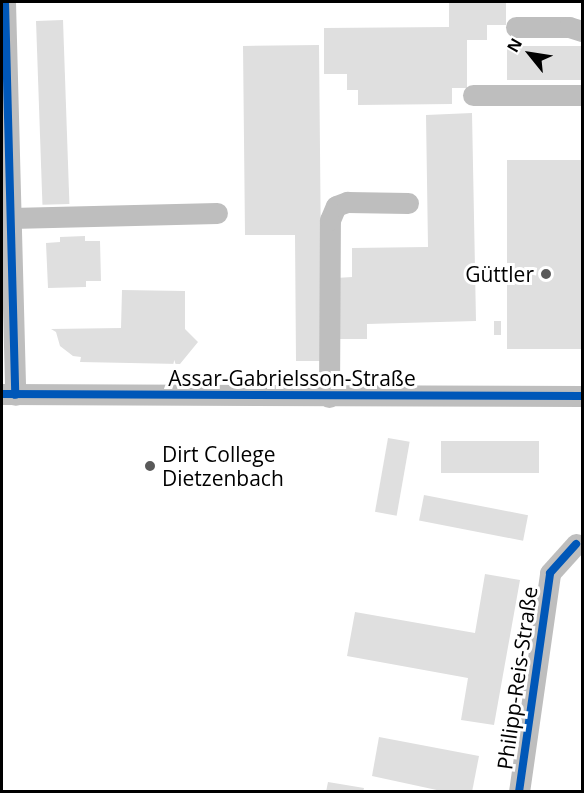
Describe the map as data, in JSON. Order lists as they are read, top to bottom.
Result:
{
  "streets": {
    "street": ["Assar-Gabrielsson-Straße", "Philipp-Reis-Straße"]
  },
  "places": ["Güttler", "Dirt College Dietzenbach"],
  "north": "top left"
}
